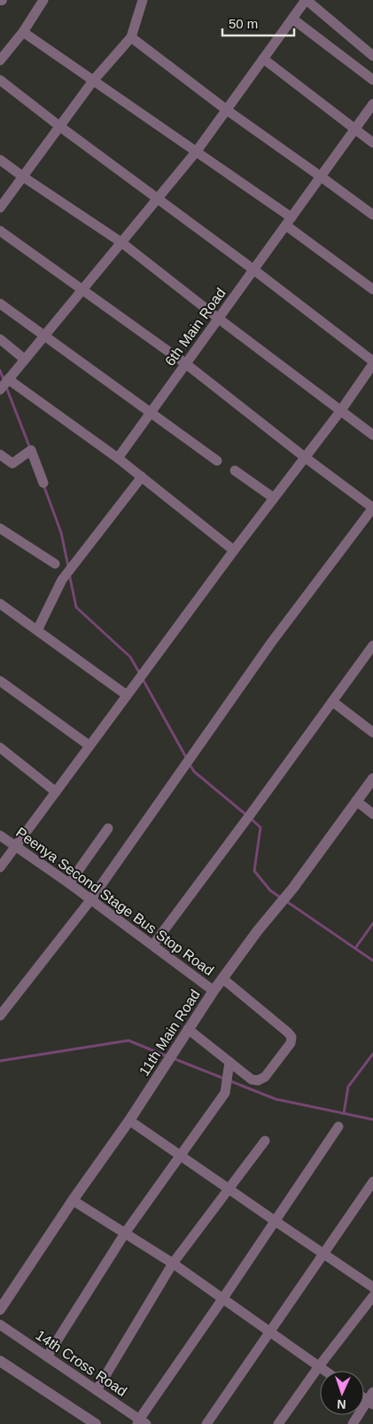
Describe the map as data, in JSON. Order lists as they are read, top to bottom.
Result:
{
  "streets": {
    "street": [
      "6th Main Road",
      "Peenya Second Stage Bus Stop Road",
      "11th Main Road",
      "14th Cross Road"
    ]
  },
  "crossings": [
    ["Peenya Second Stage Bus Stop Road", "11th Main Road"]
  ],
  "scale_bar": "50 m",
  "north": "bottom"
}
